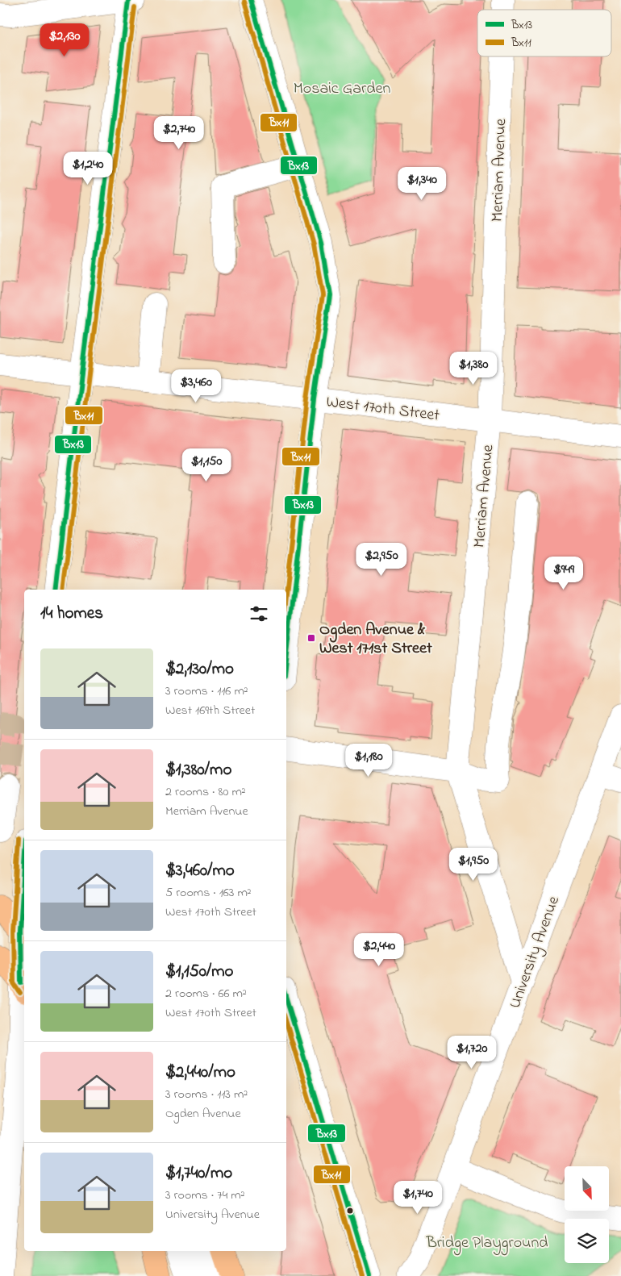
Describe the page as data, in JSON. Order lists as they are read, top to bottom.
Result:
{
  "streets": {
    "street": ["Merriam Avenue", "West 170th Street", "University Avenue"]
  },
  "crossings": [
    ["Merriam Avenue", "West 170th Street"],
    ["Merriam Avenue", "University Avenue"]
  ],
  "parks": ["Mosaic Garden", "Bridge Playground"],
  "places": {
    "transit": ["Ogden Avenue & West 171st Street"]
  },
  "lines": ["transit line Bx13", "transit line Bx11"],
  "legend": ["Bx13", "Bx11"],
  "north": "bottom right",
  "page": {
    "price": [
      "$2,130",
      "$2,740",
      "$1,240",
      "$1,340",
      "$1,380",
      "$3,460",
      "$1,150",
      "$2,950",
      "$949",
      "$1,180",
      "$1,950",
      "$2,440",
      "$1,720",
      "$1,740"
    ],
    "heading": "14 homes",
    "list": [
      {
        "name": "$2,130/mo",
        "note": "3 rooms · 116 m² · West 169th Street"
      },
      {
        "name": "$1,380/mo",
        "note": "2 rooms · 80 m² · Merriam Avenue"
      },
      {
        "name": "$3,460/mo",
        "note": "5 rooms · 163 m² · West 170th Street"
      },
      {
        "name": "$1,150/mo",
        "note": "2 rooms · 66 m² · West 170th Street"
      },
      {
        "name": "$2,440/mo",
        "note": "3 rooms · 113 m² · Ogden Avenue"
      },
      {
        "name": "$1,740/mo",
        "note": "3 rooms · 74 m² · University Avenue"
      }
    ]
  }
}
